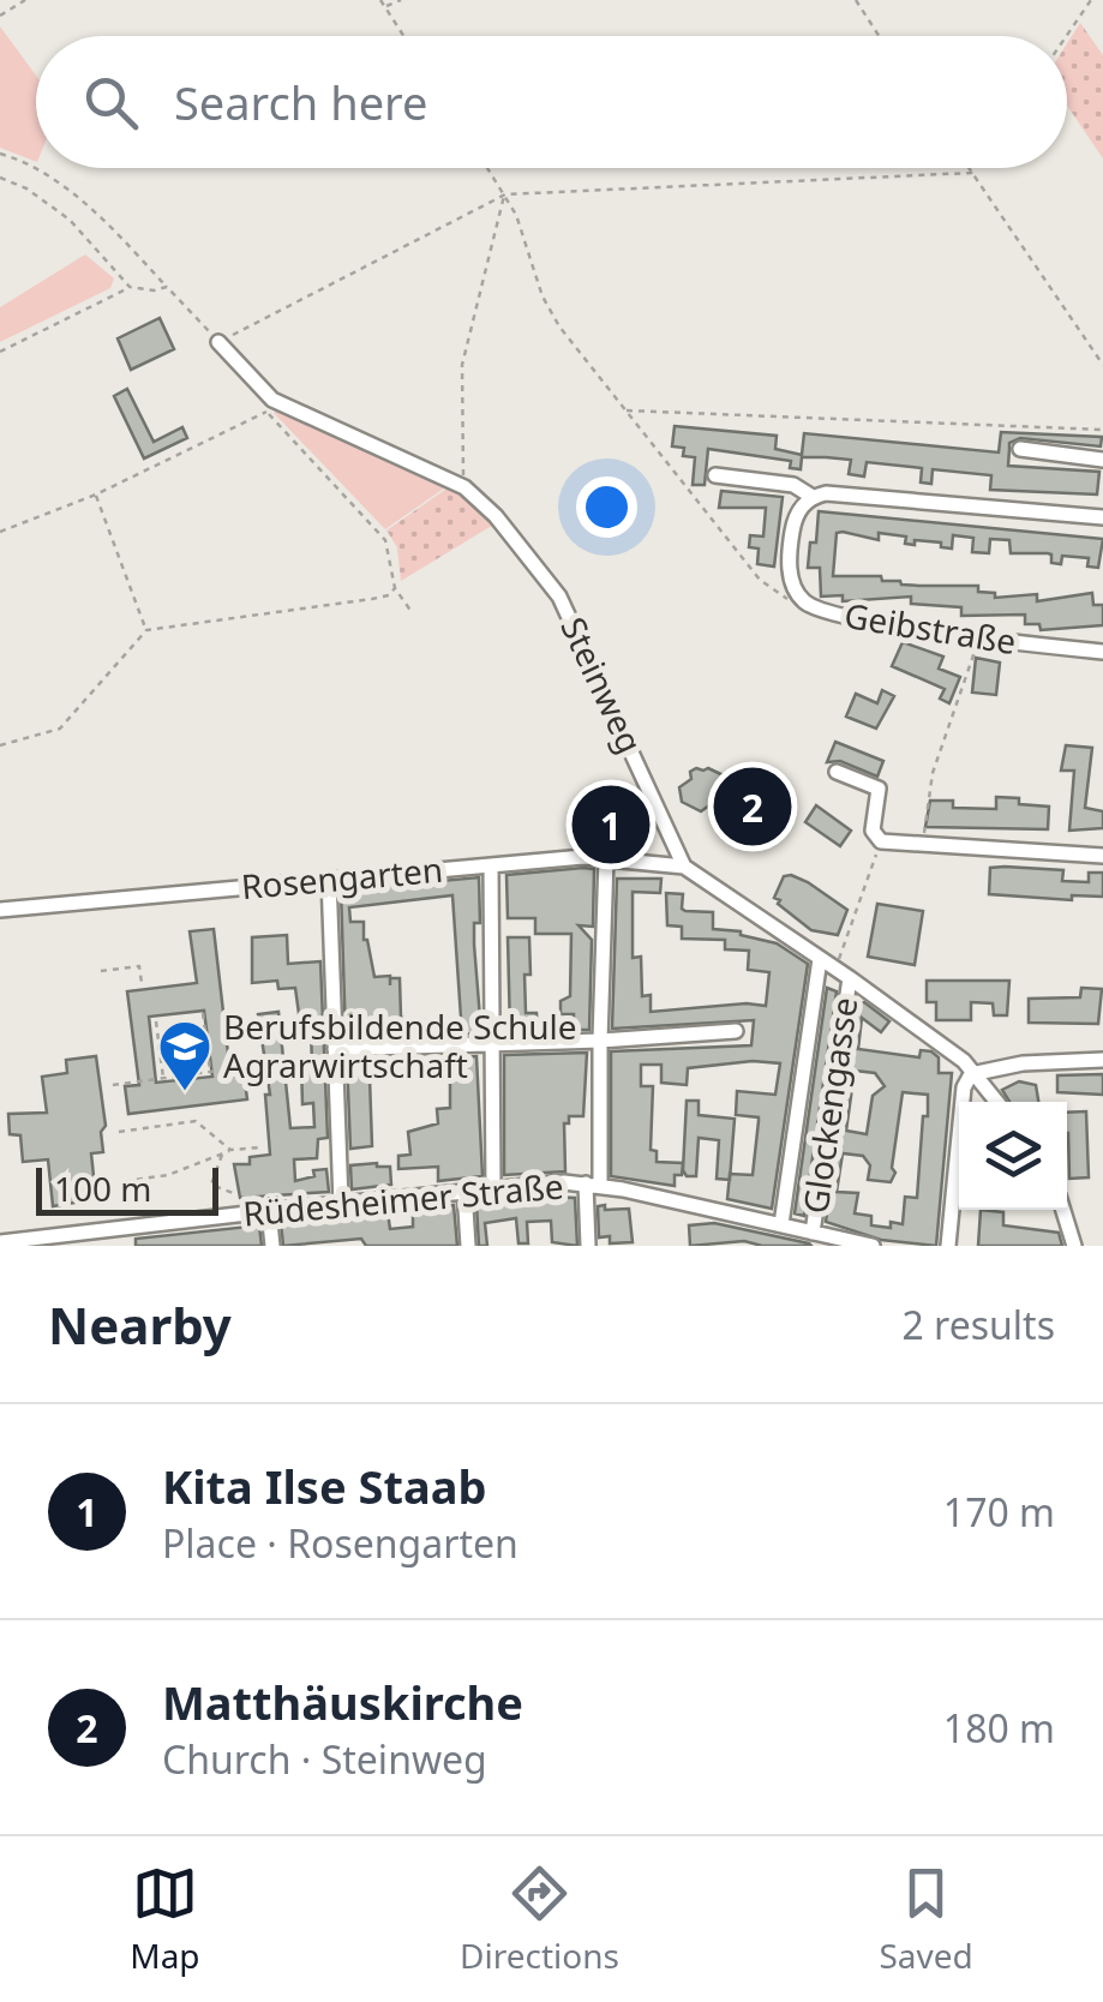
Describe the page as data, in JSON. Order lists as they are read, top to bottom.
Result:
{
  "streets": {
    "street": [
      "Geibstraße",
      "Steinweg",
      "Rosengarten",
      "Glockengasse",
      "Rüdesheimer Straße"
    ]
  },
  "crossings": [
    ["Steinweg", "Rosengarten"],
    ["Glockengasse", "Rüdesheimer Straße"]
  ],
  "places": {
    "school or university": ["Berufsbildende Schule Agrarwirtschaft"]
  },
  "scale_bar": "100 m",
  "page": {
    "search": "Search here",
    "pins": ["2", "1"],
    "scale": "100 m",
    "heading": ["Nearby", "2 results"],
    "list": [
      {
        "mark": "1",
        "name": "Kita Ilse Staab",
        "note": "Place · Rosengarten",
        "value": "170 m"
      },
      {
        "mark": "2",
        "name": "Matthäuskirche",
        "note": "Church · Steinweg",
        "value": "180 m"
      }
    ],
    "nav": ["Map", "Directions", "Saved"]
  }
}
